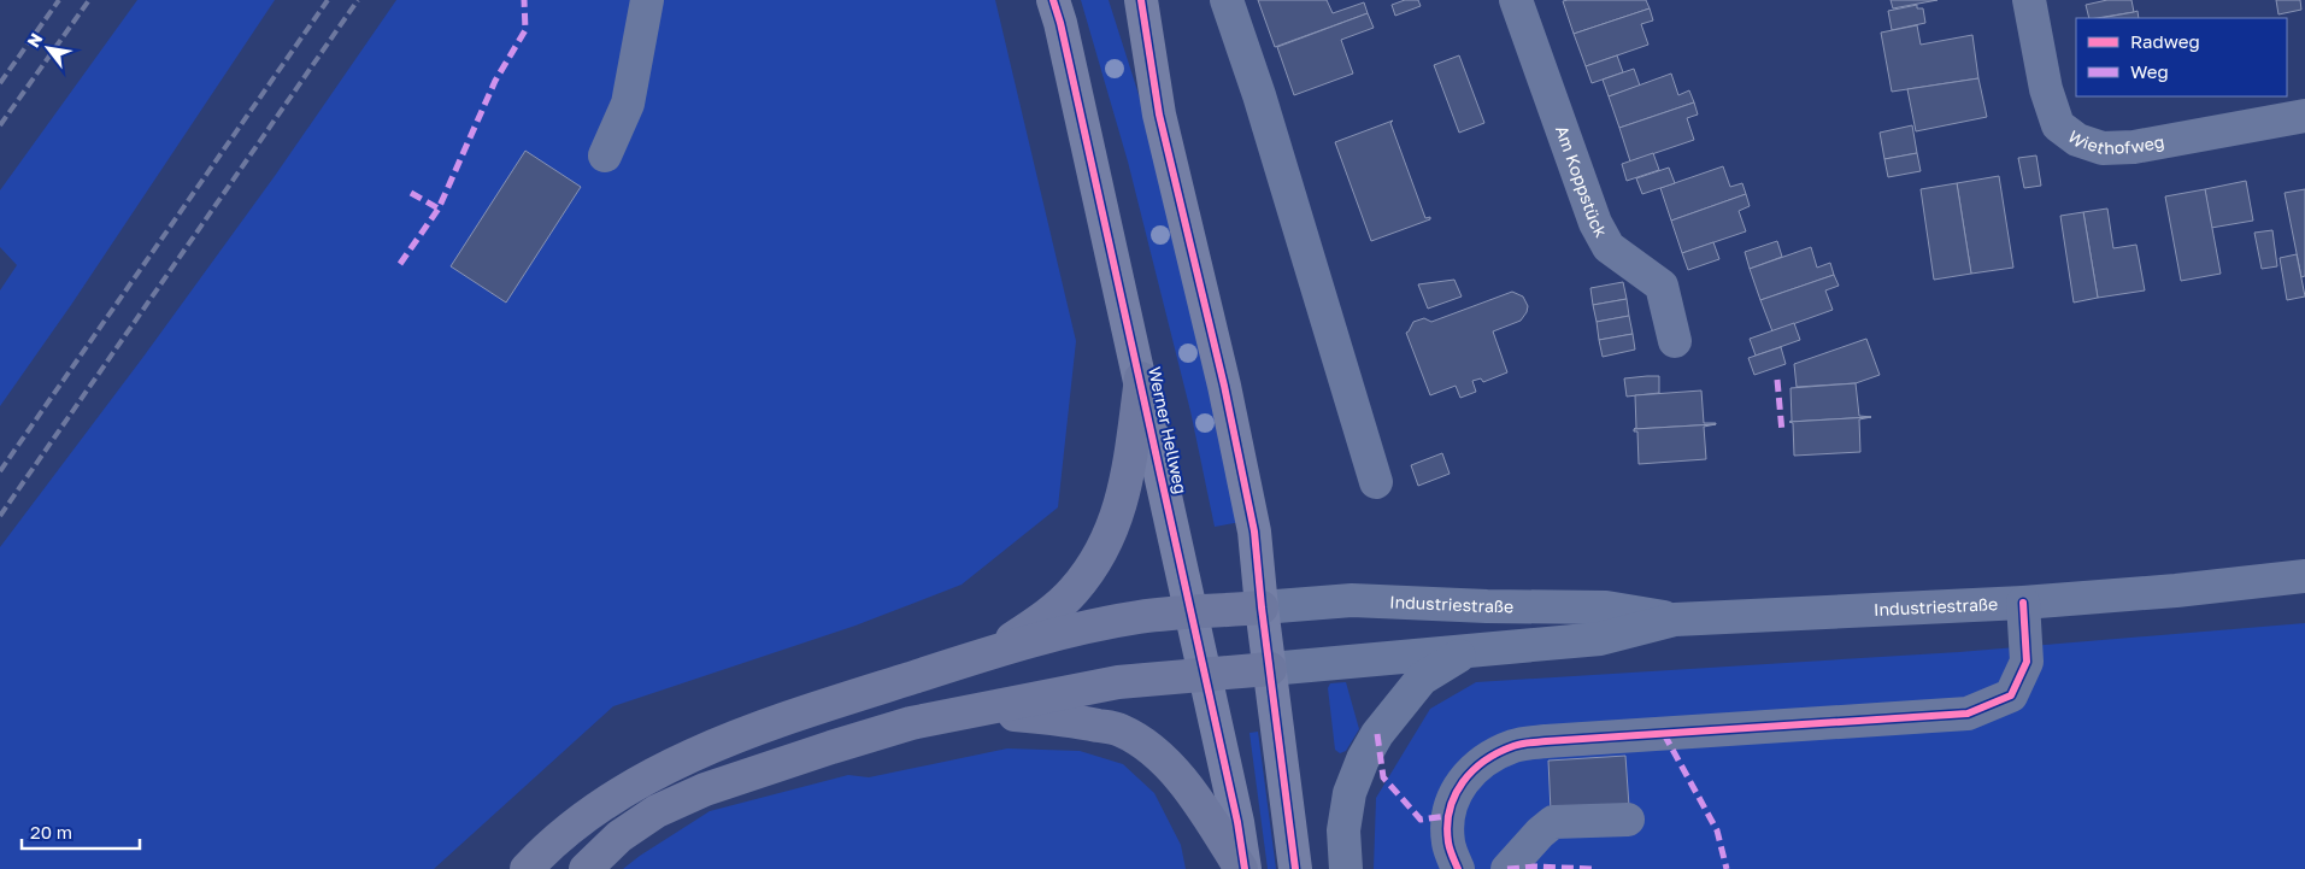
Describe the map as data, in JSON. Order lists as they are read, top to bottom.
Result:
{
  "streets": {
    "main road": ["Werner Hellweg"],
    "street": ["Wiethofweg", "Am Koppstück", "Industriestraße"]
  },
  "legend": ["Radweg", "Weg"],
  "scale_bar": "20 m",
  "north": "top left"
}
